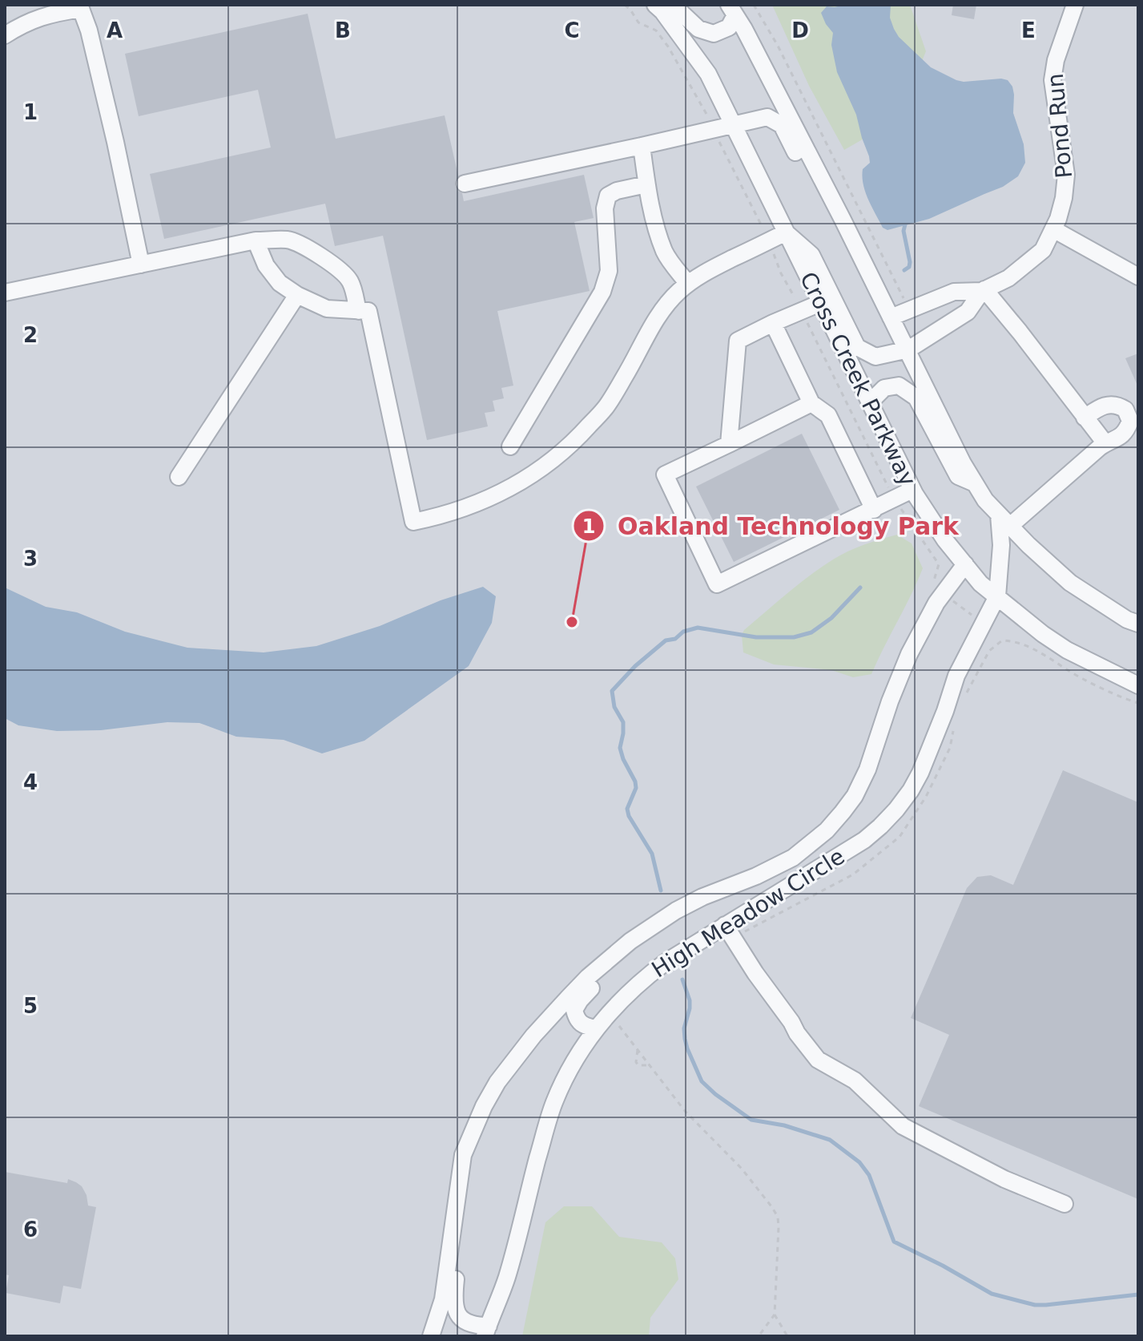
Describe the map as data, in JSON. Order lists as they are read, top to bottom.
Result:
{
  "streets": {
    "street": ["Pond Run", "Cross Creek Parkway", "High Meadow Circle"]
  },
  "crossings": [
    ["Cross Creek Parkway", "High Meadow Circle"]
  ],
  "places": ["Oakland Technology Park"],
  "grid": {
    "columns": [
      "A",
      "B",
      "C",
      "D",
      "E"
    ],
    "rows": [
      "1",
      "2",
      "3",
      "4",
      "5",
      "6"
    ]
  }
}
